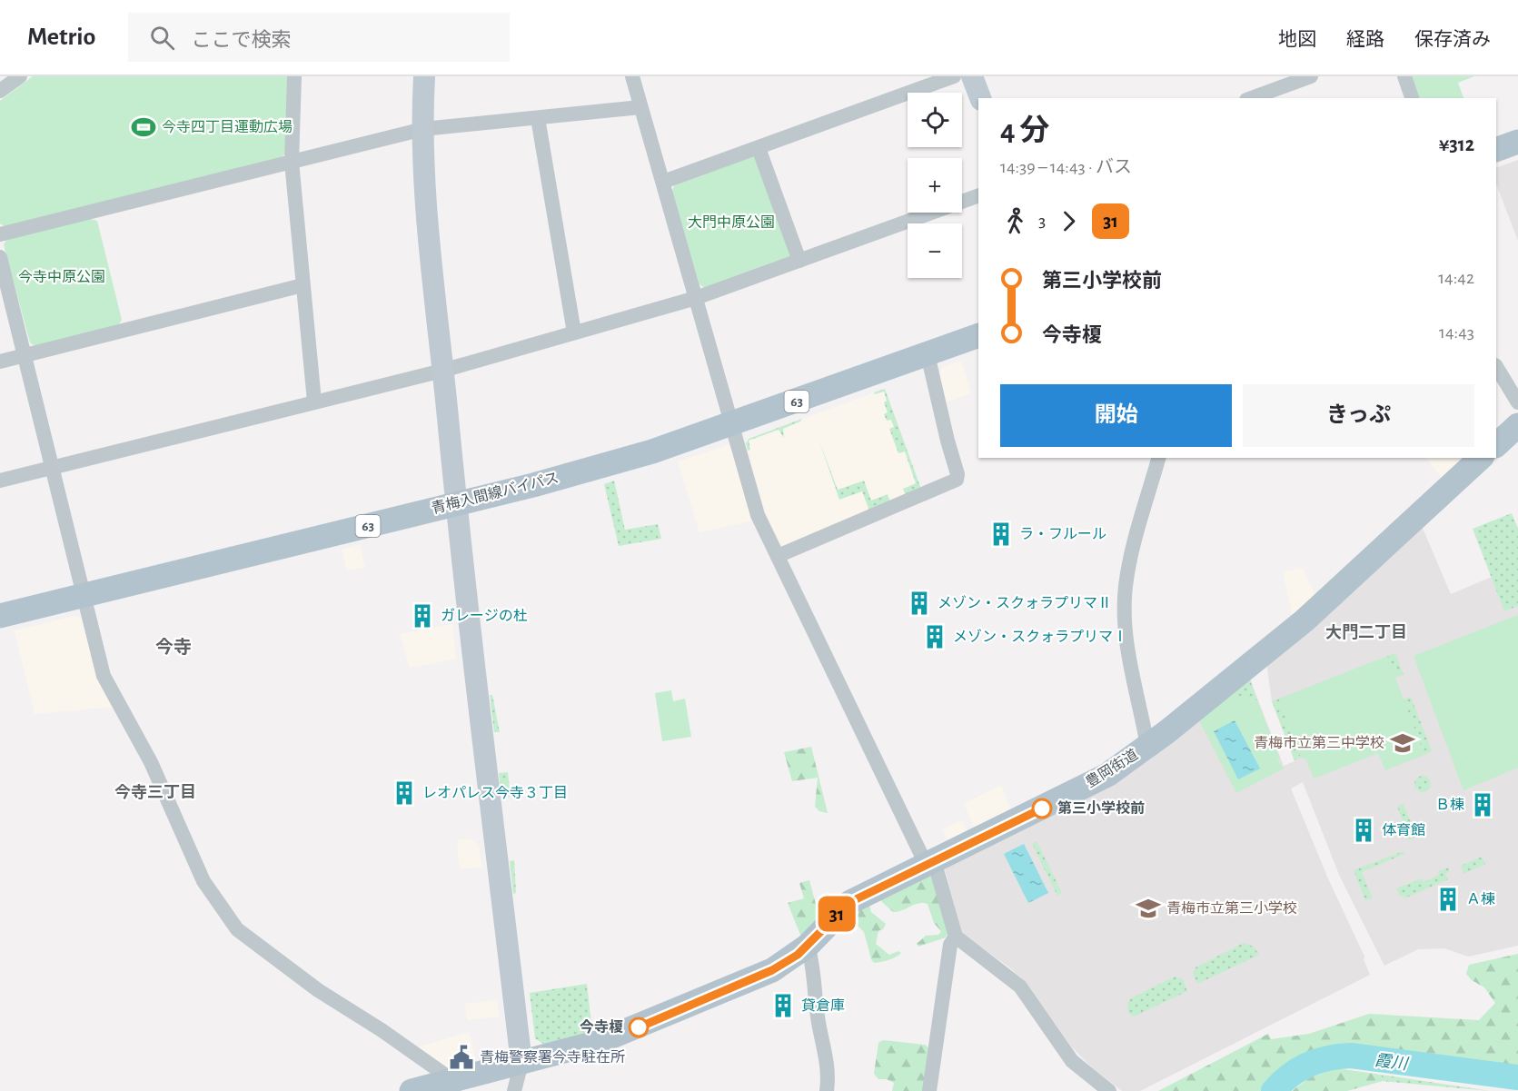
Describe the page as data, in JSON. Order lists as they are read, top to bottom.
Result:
{
  "streets": {
    "main road": ["63", "青梅入間線バイパス", "豊岡街道"]
  },
  "districts": ["大門二丁目", "今寺", "今寺三丁目"],
  "water": ["霞川"],
  "parks": ["大門中原公園", "今寺中原公園"],
  "places": {
    "sports": ["今寺四丁目運動広場"],
    "building": [
      "ラ・フルール",
      "メゾン・スクォラプリマⅡ",
      "ガレージの杜",
      "メゾン・スクォラプリマⅠ",
      "レオパレス今寺３丁目",
      "Ｂ棟",
      "体育館",
      "Ａ棟",
      "貸倉庫"
    ],
    "school or university": ["青梅市立第三中学校", "青梅市立第三小学校"],
    "other": ["第三小学校前", "今寺榎"],
    "public building": ["青梅警察署今寺駐在所"]
  },
  "lines": ["bus line 31"],
  "page": {
    "header": "Metrio",
    "search": "ここで検索",
    "nav": ["地図", "経路", "保存済み"],
    "on_map": "31",
    "map_buttons": ["+", "−"],
    "heading": ["4 分", "14:39 – 14:43 · バス", "¥312"],
    "legs": ["3", "31"],
    "list": [
      {
        "name": "第三小学校前",
        "value": "14:42"
      },
      {
        "name": "今寺榎",
        "value": "14:43"
      }
    ],
    "buttons": ["開始", "きっぷ"]
  }
}
